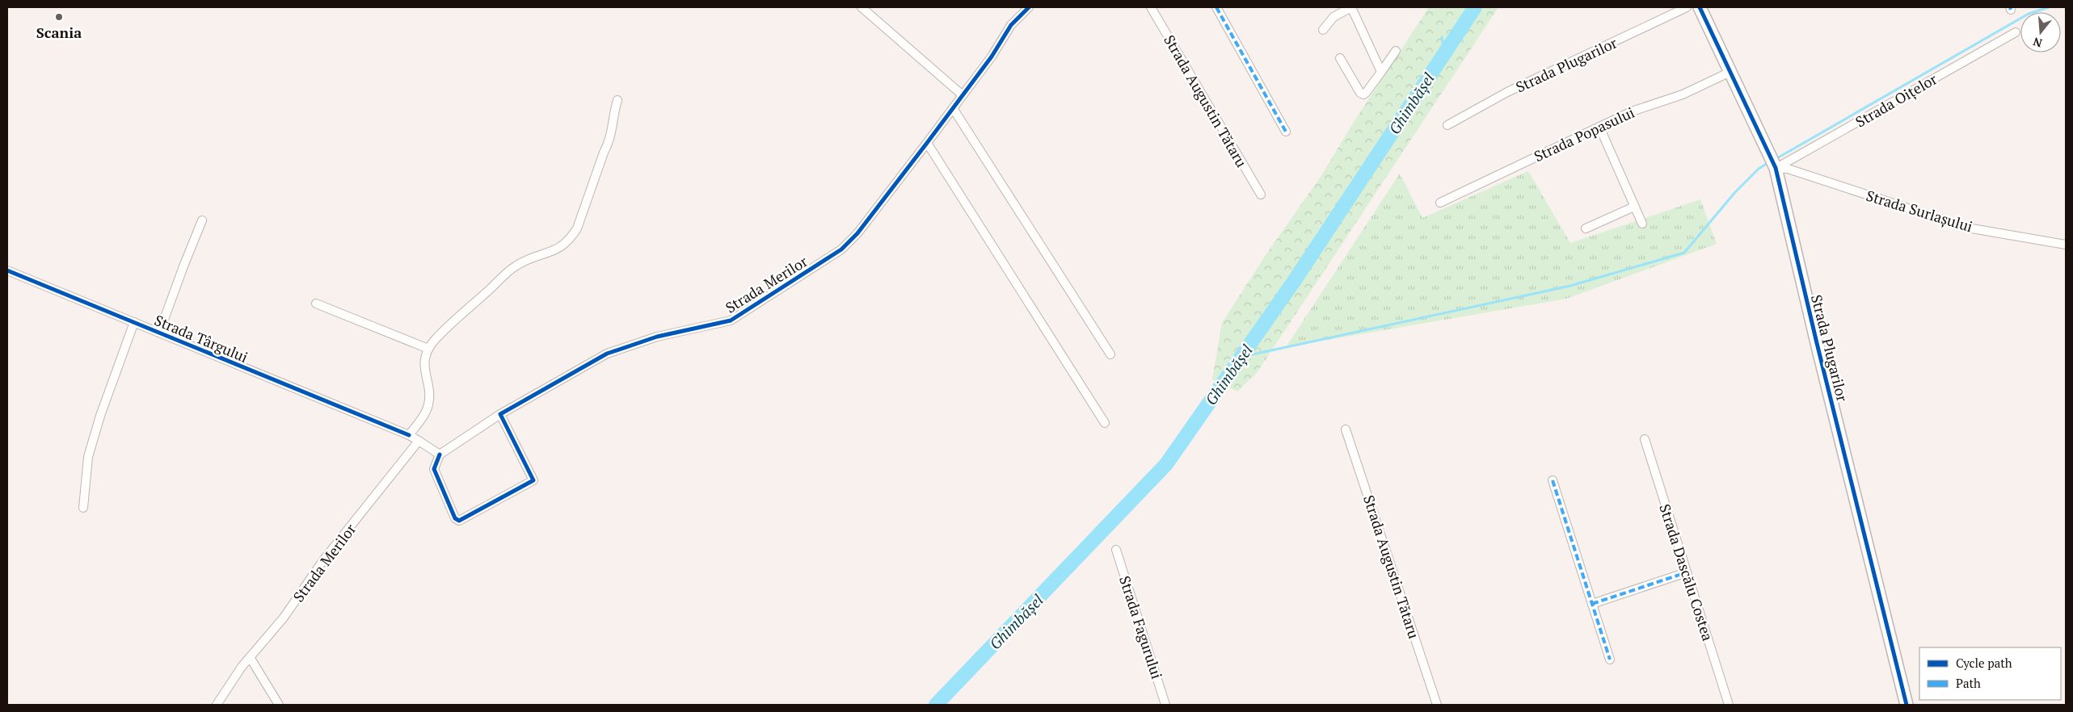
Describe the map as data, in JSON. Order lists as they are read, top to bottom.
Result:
{
  "streets": {
    "street": [
      "Strada Plugarilor",
      "Strada Oițelor",
      "Strada Augustin Tătaru",
      "Strada Popasului",
      "Strada Surlașului",
      "Strada Merilor",
      "Strada Târgului",
      "Strada Dascălu Costea",
      "Strada Fagurului"
    ]
  },
  "crossings": [
    ["Strada Plugarilor", "Strada Oițelor"],
    ["Strada Plugarilor", "Strada Popasului"],
    ["Strada Plugarilor", "Strada Surlașului"],
    ["Strada Oițelor", "Strada Surlașului"],
    ["Strada Merilor", "Strada Târgului"]
  ],
  "water": ["Ghimbășel"],
  "places": ["Scania"],
  "legend": ["Cycle path", "Path"],
  "north": "bottom"
}
